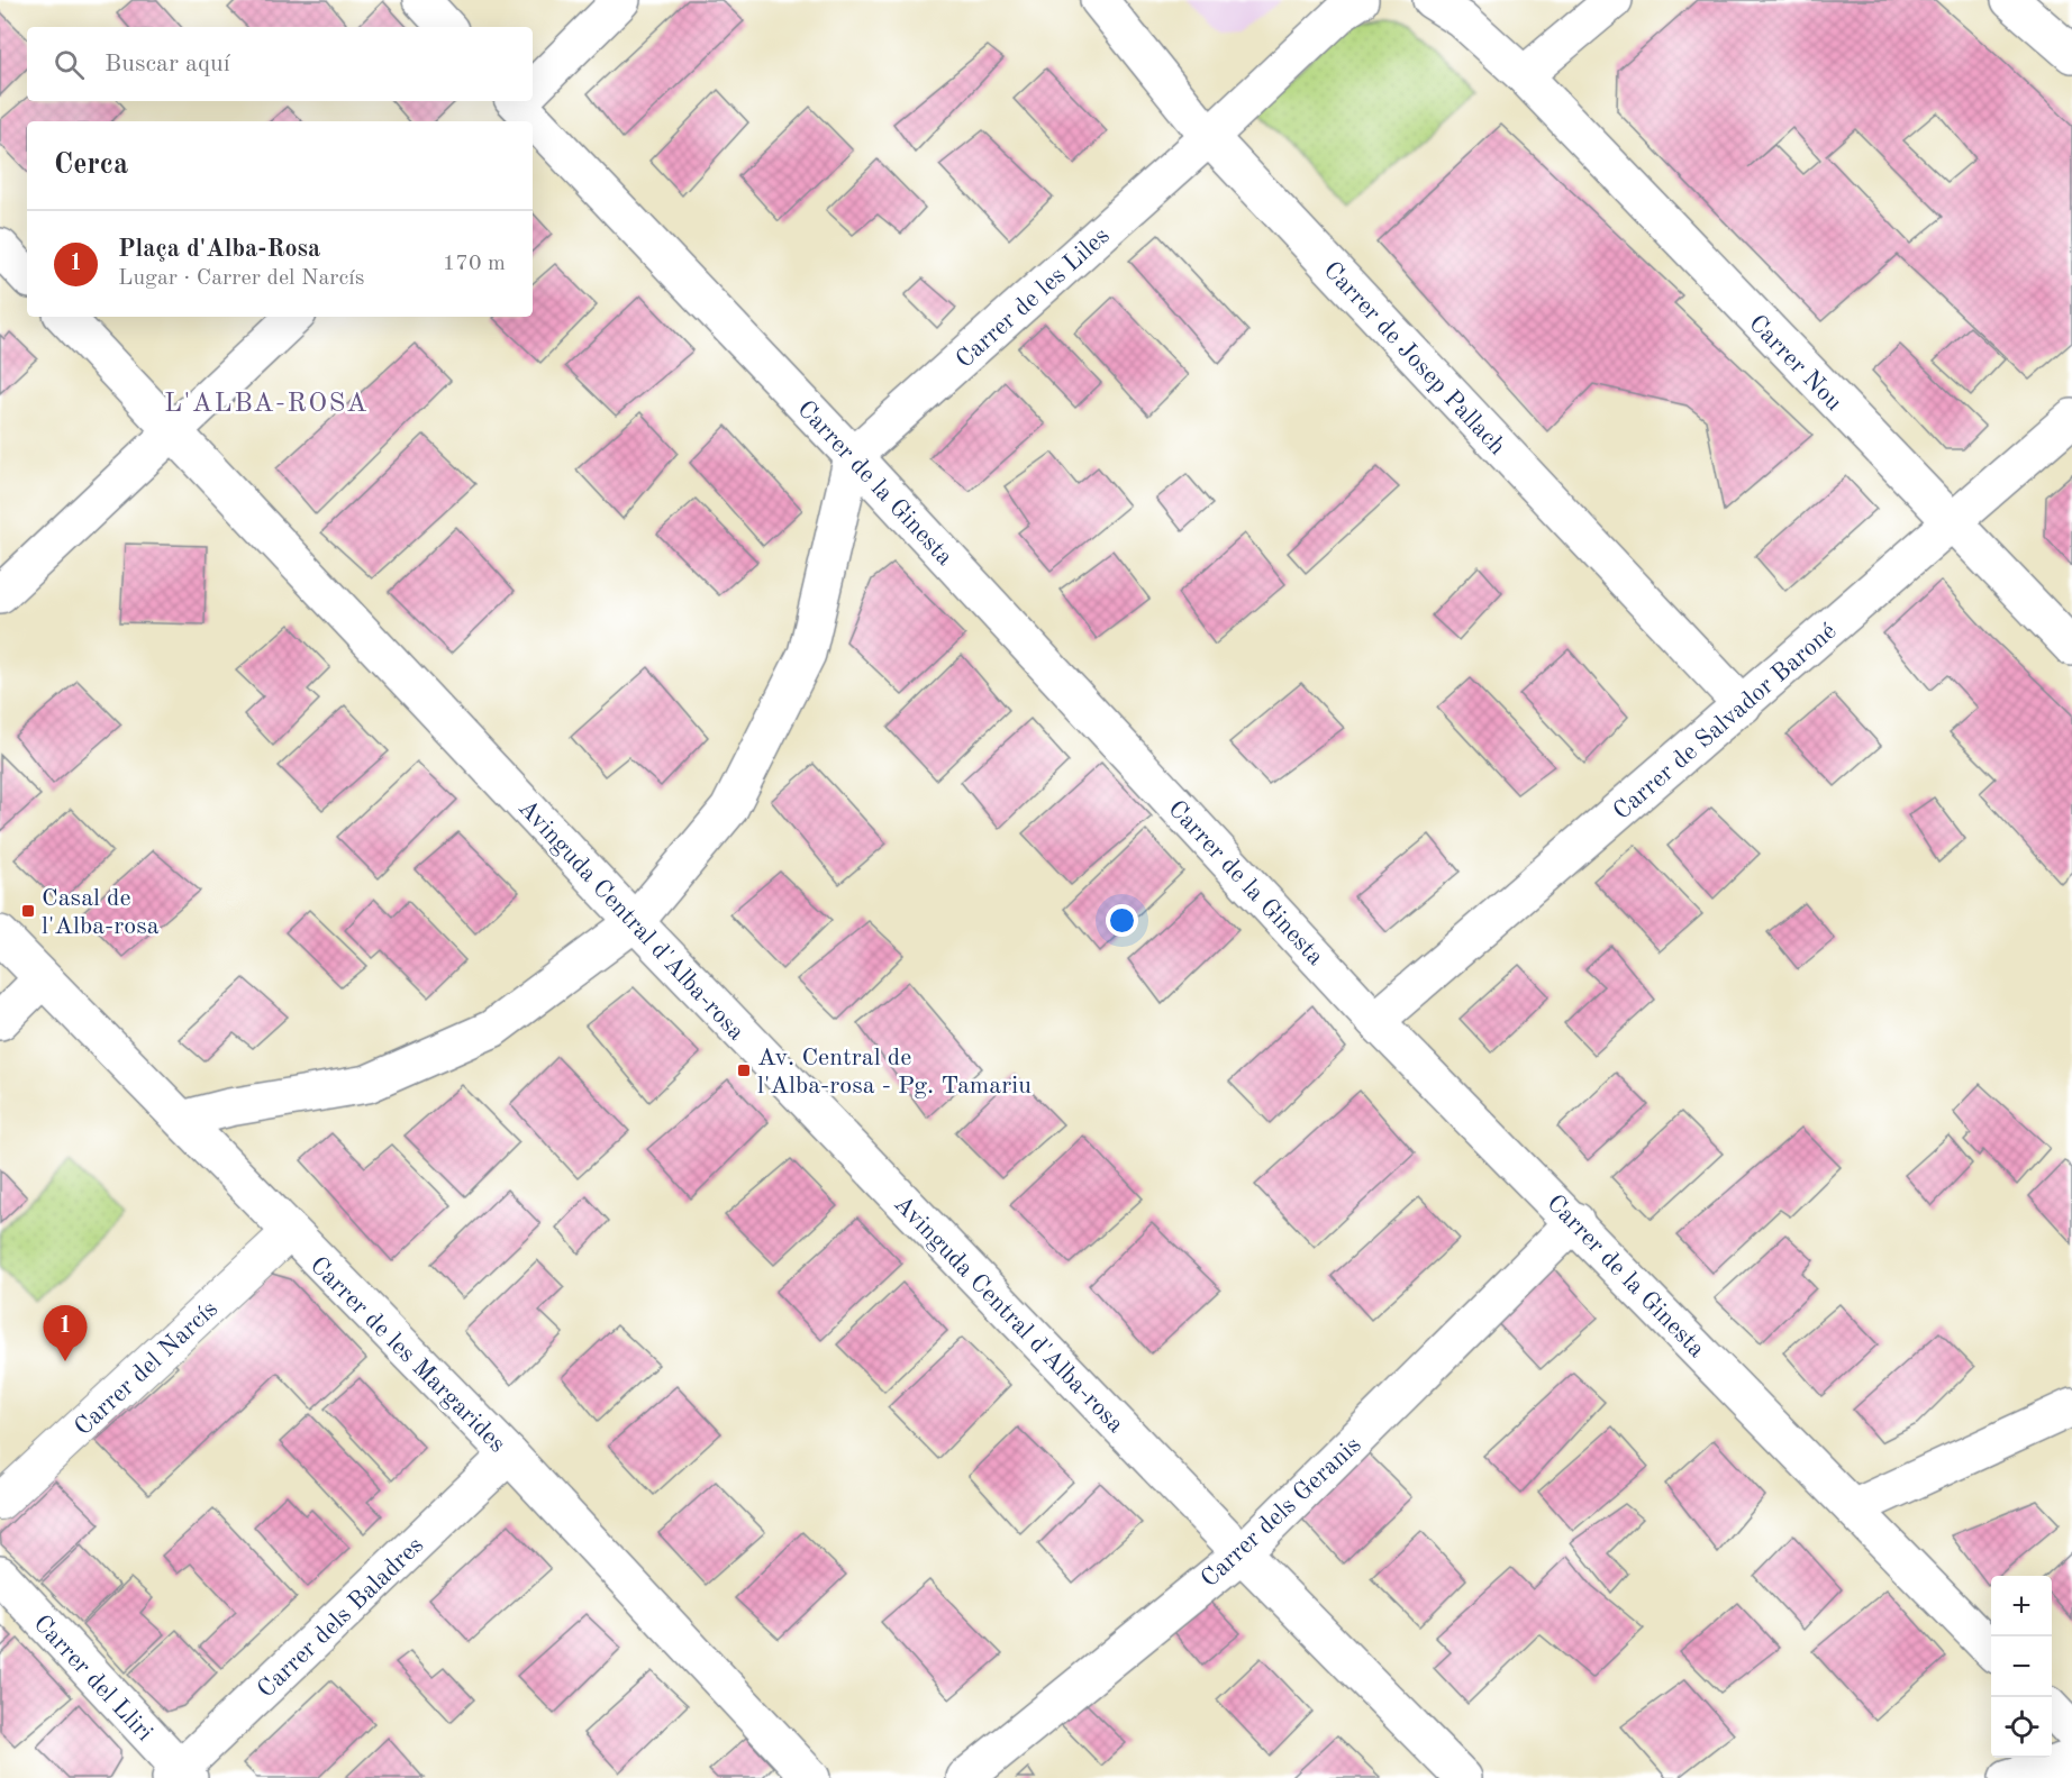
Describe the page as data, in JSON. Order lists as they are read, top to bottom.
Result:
{
  "streets": {
    "street": [
      "Carrer de les Liles",
      "Carrer de Josep Pallach",
      "Carrer Nou",
      "Carrer de la Ginesta",
      "Carrer de Salvador Baroné",
      "Avinguda Central d'Alba-rosa",
      "Carrer de les Margarides",
      "Carrer del Narcís",
      "Carrer dels Geranis",
      "Carrer dels Baladres",
      "Carrer del Lliri"
    ]
  },
  "crossings": [
    ["Carrer de les Liles", "Carrer de Josep Pallach"],
    ["Carrer de les Liles", "Carrer de la Ginesta"],
    ["Carrer de Josep Pallach", "Carrer de Salvador Baroné"],
    ["Carrer Nou", "Carrer de Salvador Baroné"],
    ["Carrer de la Ginesta", "Carrer de Salvador Baroné"],
    ["Carrer de la Ginesta", "Carrer dels Geranis"],
    ["Avinguda Central d'Alba-rosa", "Carrer dels Geranis"],
    ["Carrer de les Margarides", "Carrer del Narcís"],
    ["Carrer de les Margarides", "Carrer dels Baladres"],
    ["Carrer dels Baladres", "Carrer del Lliri"]
  ],
  "districts": ["L'ALBA-ROSA"],
  "places": {
    "transit": ["Casal de l'Alba-rosa", "Av. Central de l'Alba-rosa - Pg. Tamariu"]
  },
  "page": {
    "search": "Buscar aquí",
    "heading": "Cerca",
    "list": [
      {
        "mark": "1",
        "name": "Plaça d'Alba-Rosa",
        "note": "Lugar · Carrer del Narcís",
        "value": "170 m"
      }
    ],
    "pins": "1",
    "map_buttons": ["+", "−"]
  }
}
